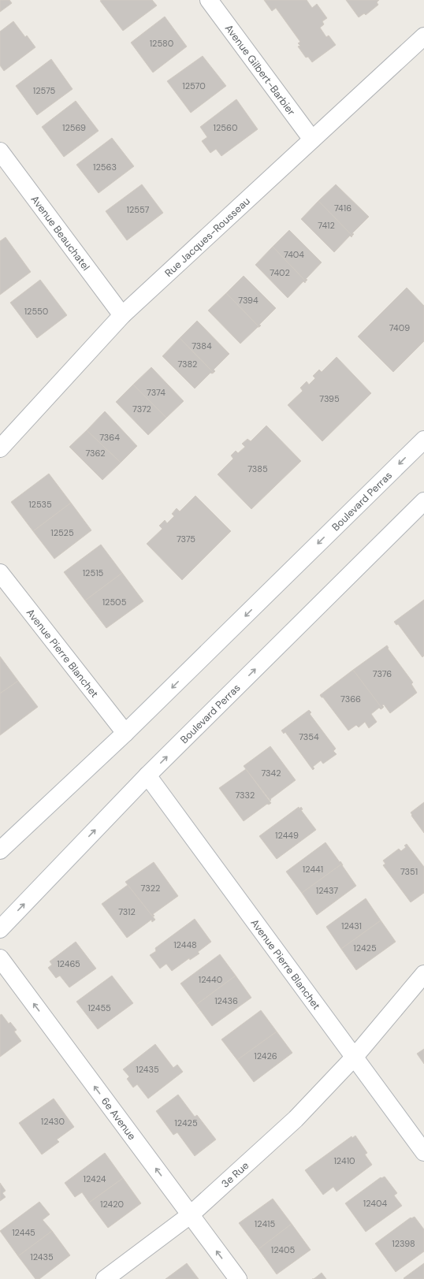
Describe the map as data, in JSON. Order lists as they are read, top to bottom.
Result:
{
  "streets": {
    "street": [
      "Avenue Gilbert-Barbier",
      "Avenue Beauchatel",
      "Rue Jacques-Rousseau",
      "Boulevard Perras",
      "Avenue Pierre Blanchet",
      "6e Avenue",
      "3e Rue"
    ]
  },
  "crossings": [
    ["Avenue Gilbert-Barbier", "Rue Jacques-Rousseau"],
    ["Avenue Beauchatel", "Rue Jacques-Rousseau"],
    ["Boulevard Perras", "Avenue Pierre Blanchet"],
    ["Avenue Pierre Blanchet", "3e Rue"],
    ["6e Avenue", "3e Rue"]
  ],
  "one_way": ["6e Avenue"],
  "house_numbers": [
    "12580",
    "12570",
    "12575",
    "12569",
    "12560",
    "12563",
    "7416",
    "12557",
    "7412",
    "7404",
    "7402",
    "7394",
    "12550",
    "7409",
    "7384",
    "7382",
    "7374",
    "7395",
    "7372",
    "7364",
    "7362",
    "7385",
    "12535",
    "12525",
    "7375",
    "12515",
    "12505",
    "7376",
    "7366",
    "7354",
    "7342",
    "7332",
    "12449",
    "12441",
    "7351",
    "7322",
    "12437",
    "7312",
    "12431",
    "12448",
    "12425",
    "12465",
    "12440",
    "12436",
    "12455",
    "12426",
    "12435",
    "12430",
    "12425",
    "12410",
    "12424",
    "12404",
    "12420",
    "12415",
    "12445",
    "12398",
    "12405",
    "12435"
  ]
}
